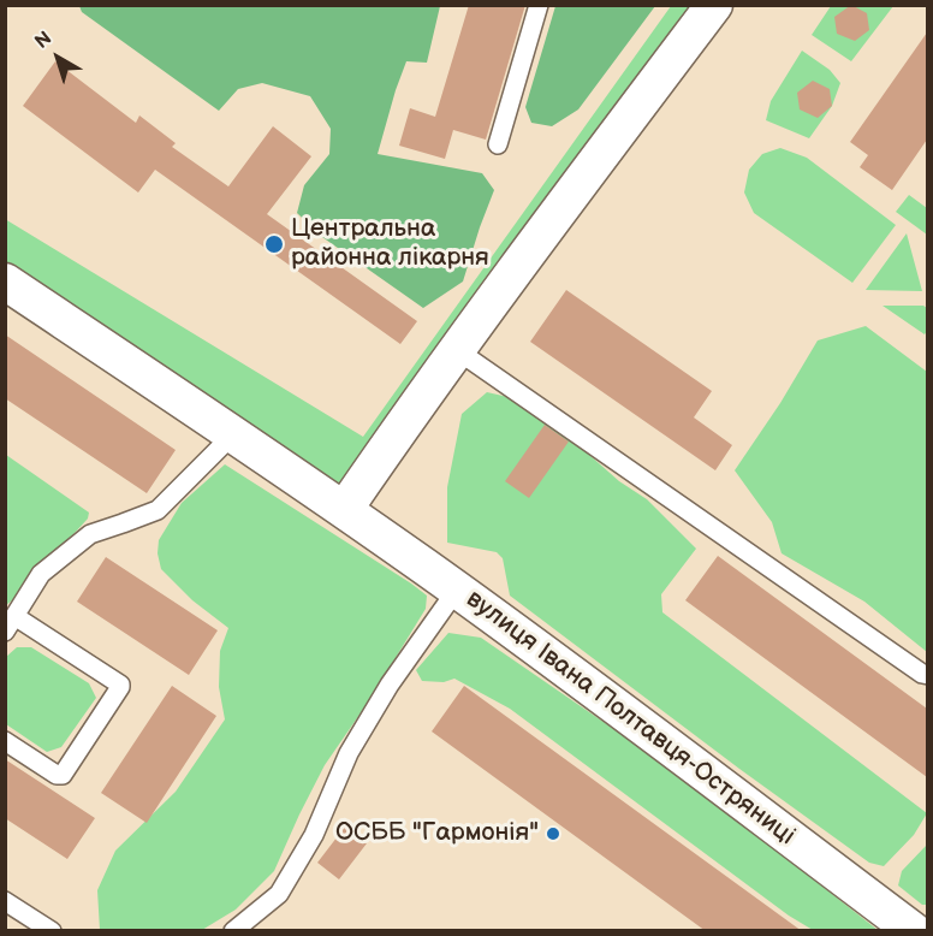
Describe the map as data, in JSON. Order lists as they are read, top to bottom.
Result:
{
  "streets": {
    "street": ["вулиця Івана Полтавця-Остряниці"]
  },
  "places": ["Центральна районна лікарня", "ОСББ \"Гармонія\""],
  "north": "top left"
}
